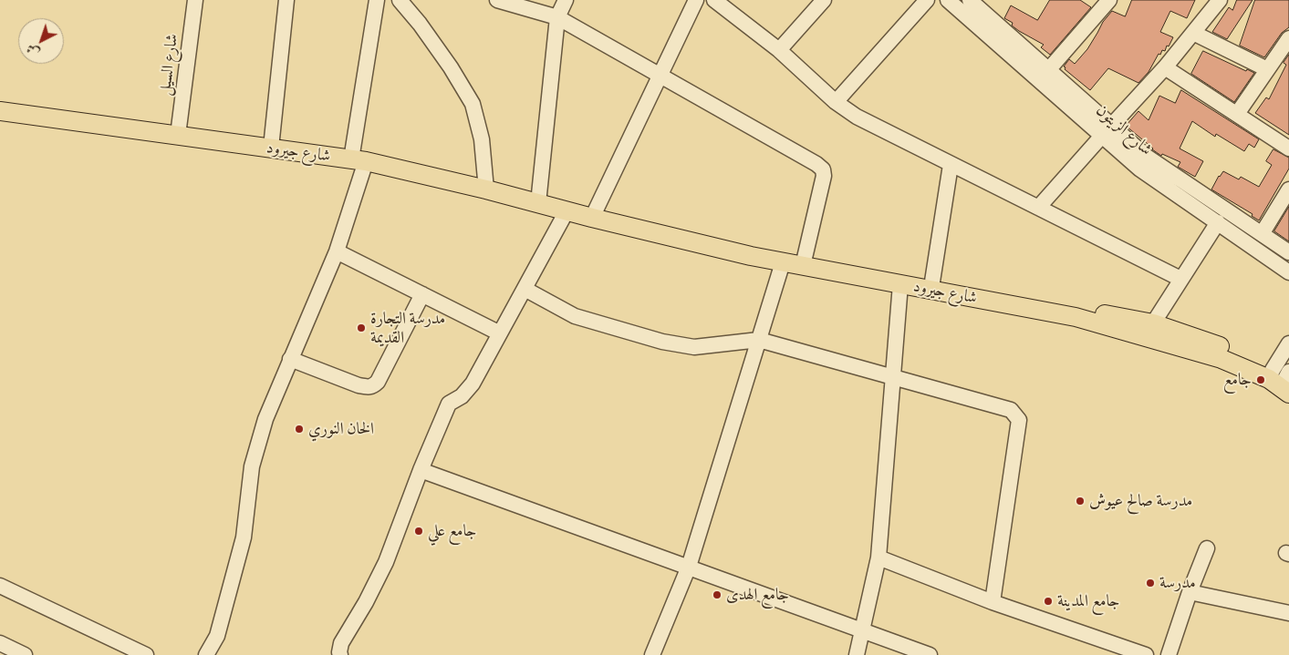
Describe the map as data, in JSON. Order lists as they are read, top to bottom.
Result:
{
  "streets": {
    "main road": ["شارع جيرود"],
    "street": ["شارع السيل", "شارع الزيتون"]
  },
  "crossings": [
    ["شارع السيل", "شارع جيرود"]
  ],
  "places": [
    "مدرسة التجارة القديمة",
    "جامع",
    "الخان النوري",
    "مدرسة صالح عيوش",
    "جامع علي",
    "مدرسة",
    "جامع الهدى",
    "جامع المدينة"
  ],
  "north": "bottom left"
}
